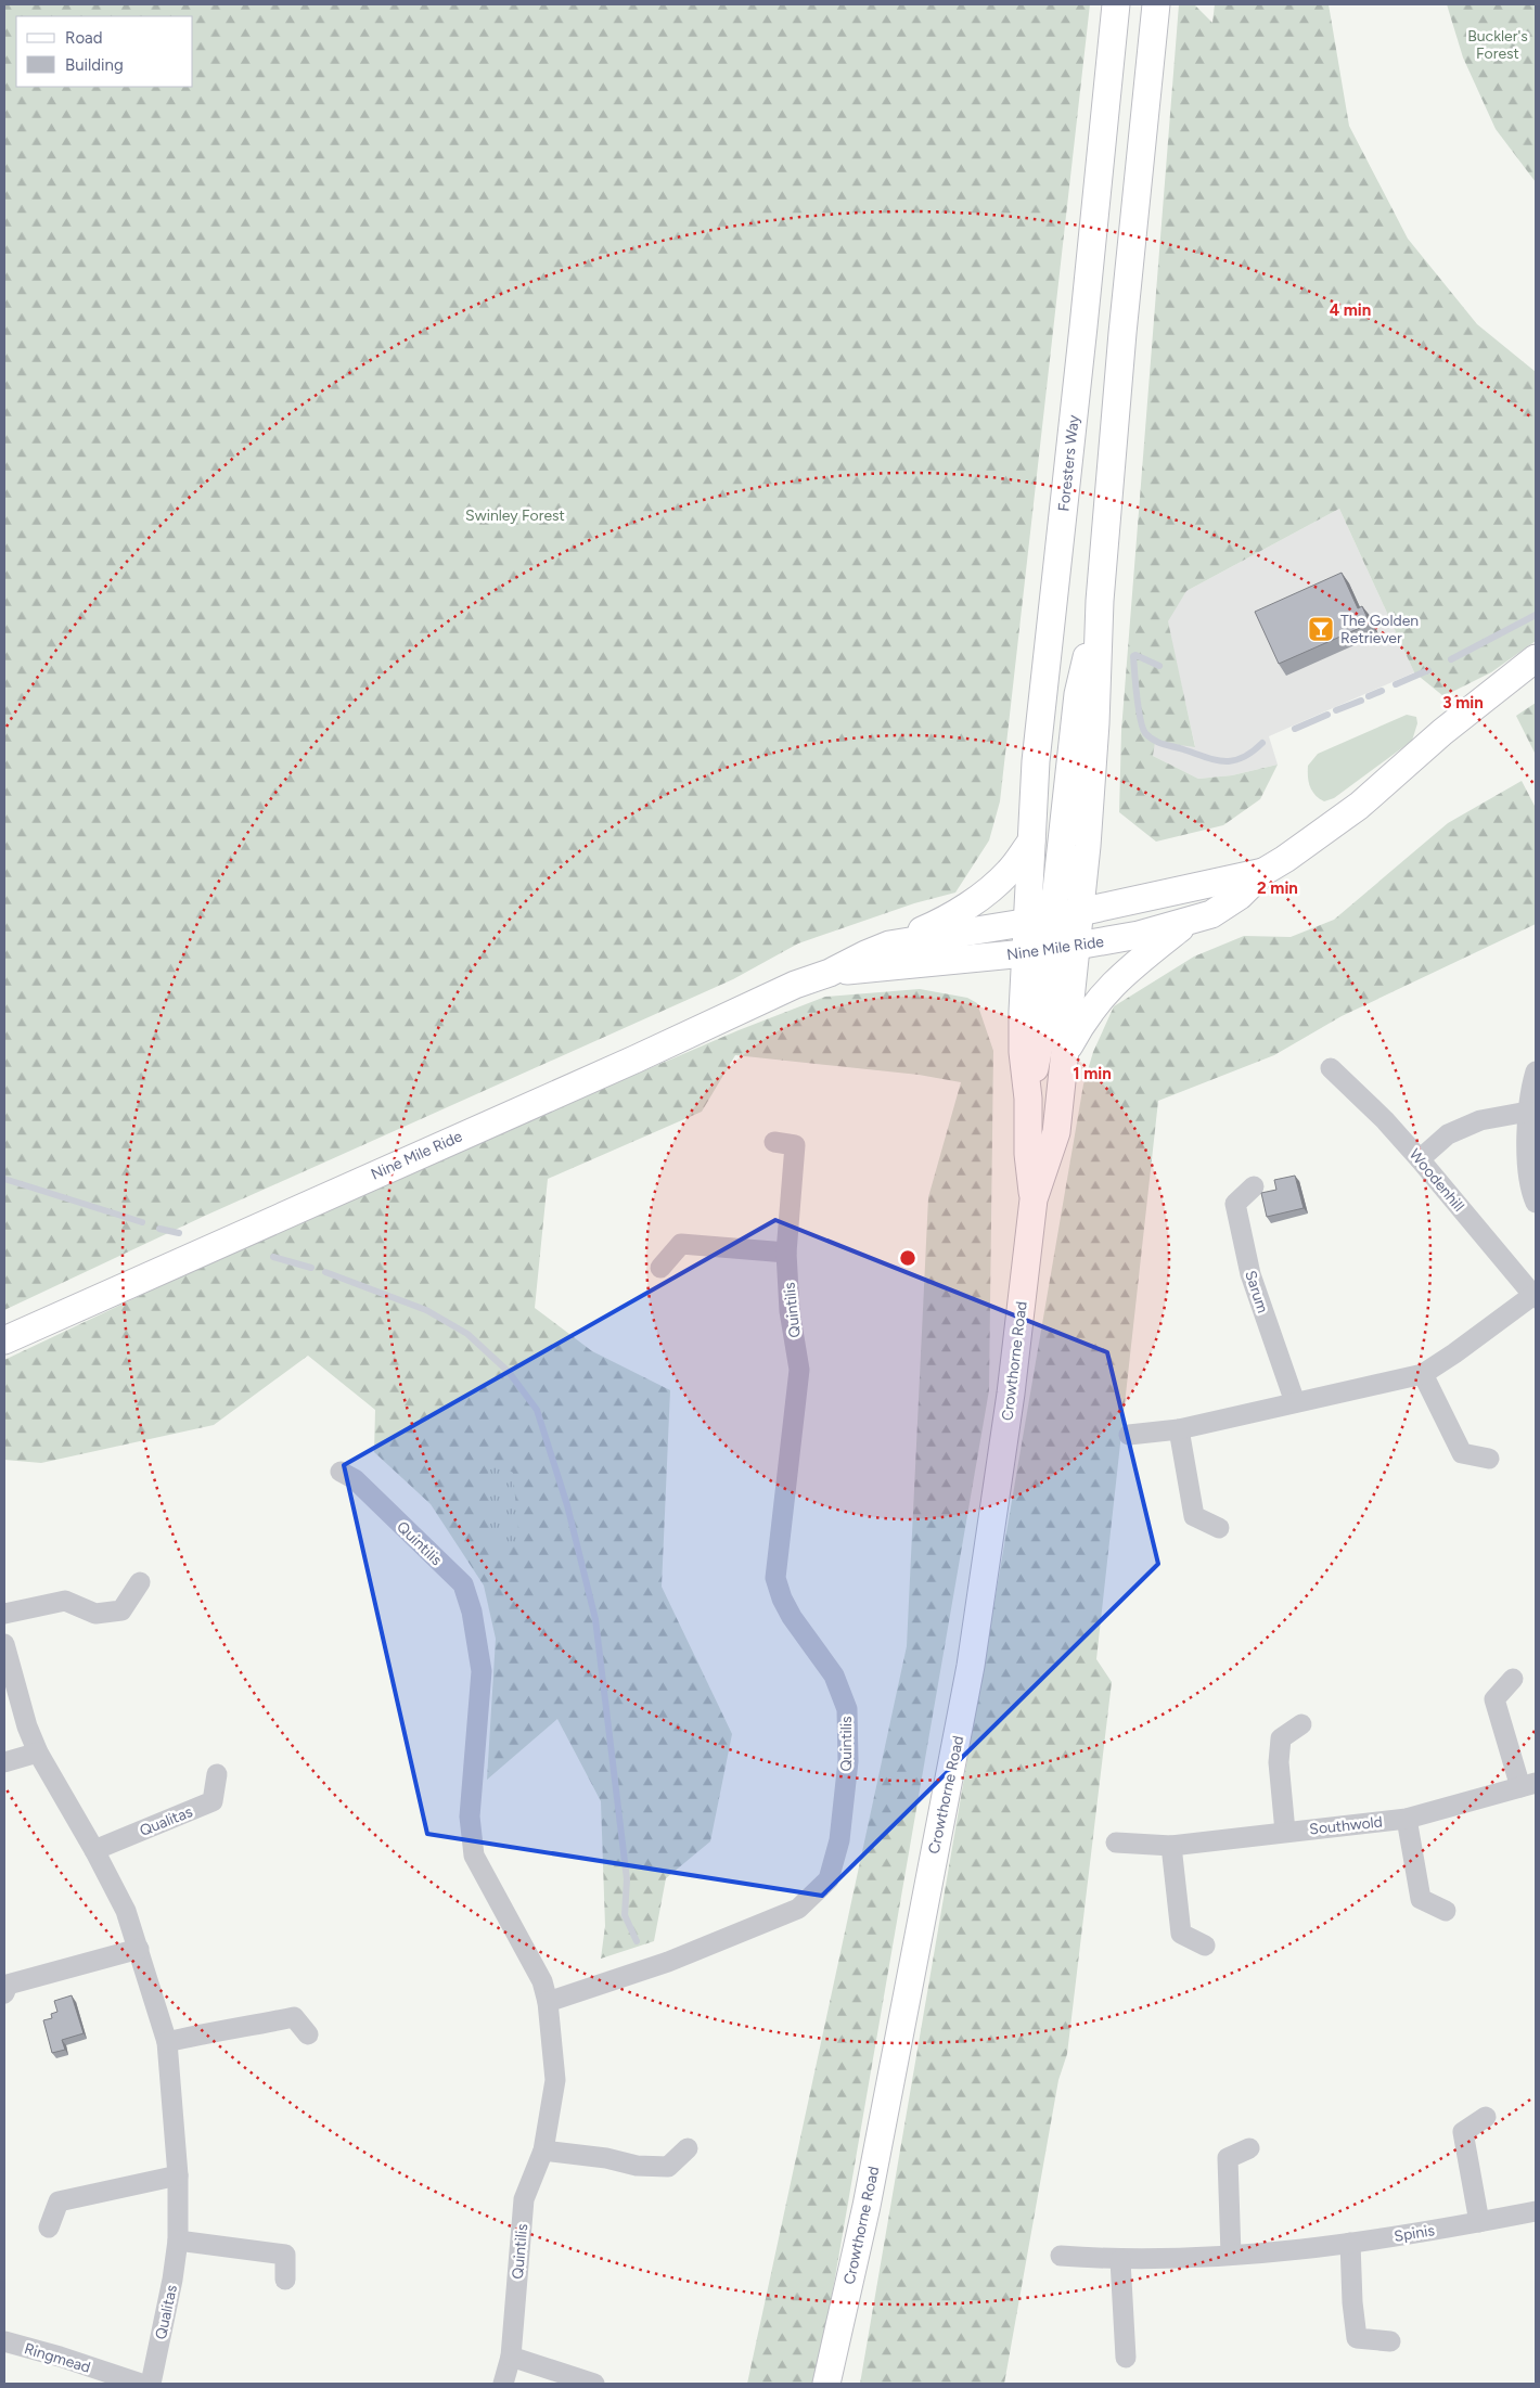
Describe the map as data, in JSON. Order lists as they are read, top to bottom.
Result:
{
  "streets": {
    "main road": ["Foresters Way", "Nine Mile Ride", "Crowthorne Road"],
    "street": [
      "Woodenhill",
      "Sarum",
      "Quintilis",
      "Qualitas",
      "Southwold",
      "Spinis",
      "Ringmead"
    ]
  },
  "crossings": [
    ["Foresters Way", "Nine Mile Ride"],
    ["Foresters Way", "Crowthorne Road"],
    ["Nine Mile Ride", "Crowthorne Road"]
  ],
  "parks": ["Buckler's Forest", "Swinley Forest"],
  "places": {
    "bar": ["The Golden Retriever"]
  },
  "legend": ["Road", "Building"],
  "rings": [
    "4 min",
    "3 min",
    "2 min",
    "1 min"
  ]
}
